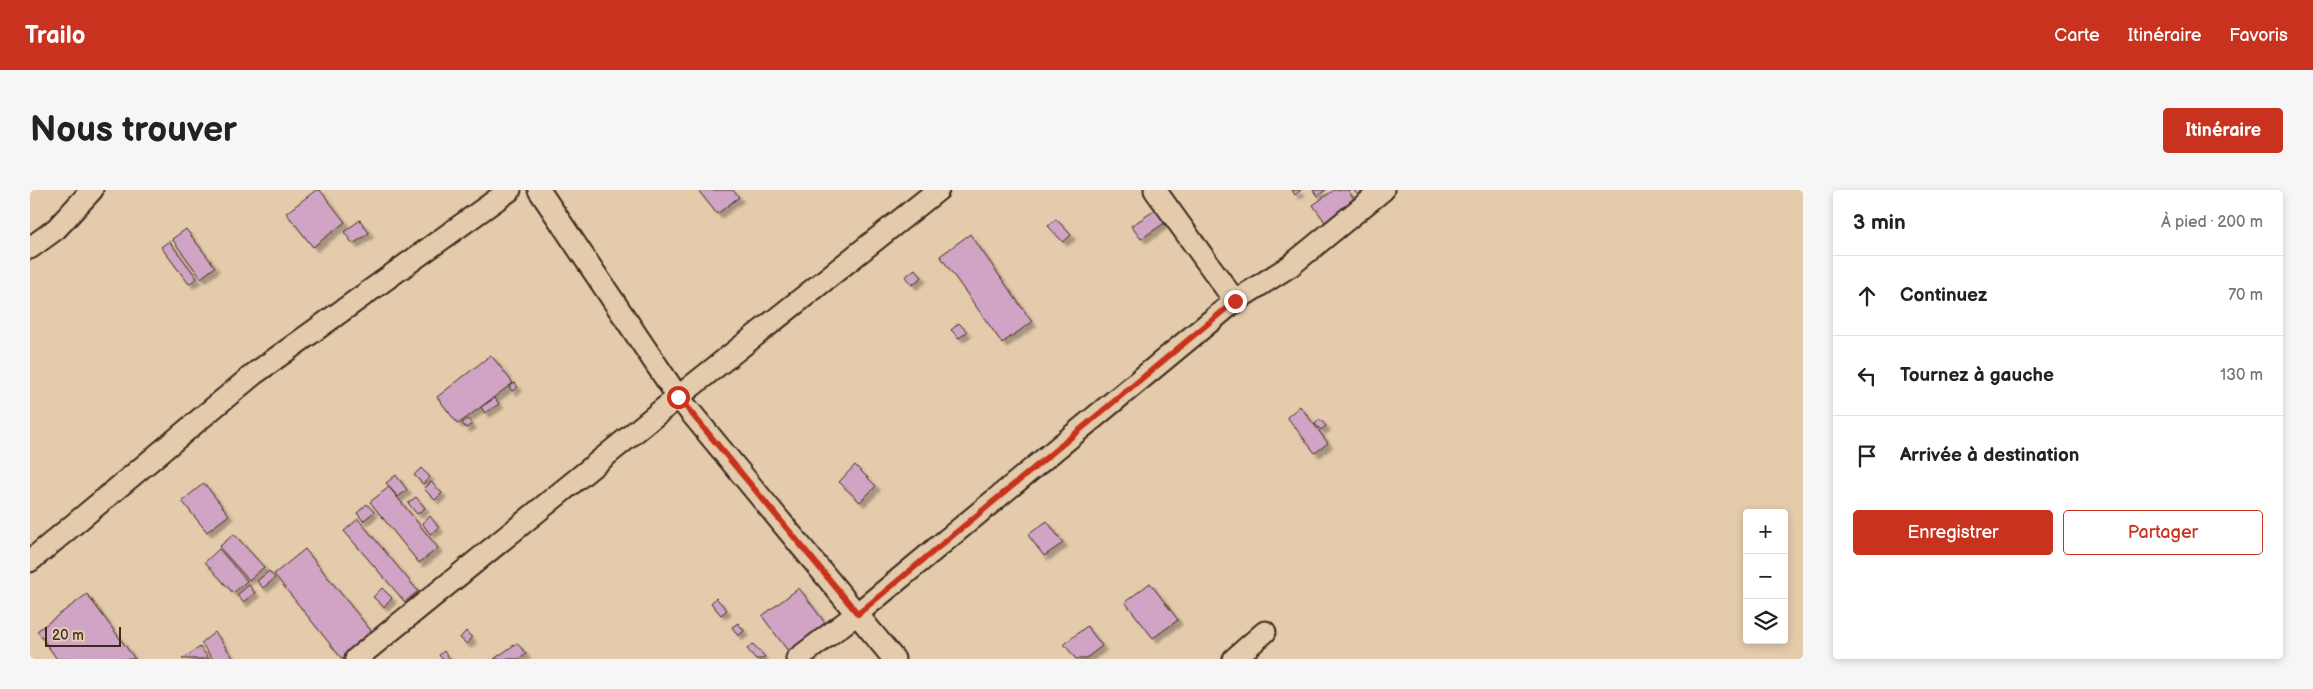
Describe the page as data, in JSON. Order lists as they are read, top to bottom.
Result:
{
  "scale_bar": "20 m",
  "page": {
    "header": "Trailo",
    "nav": ["Carte", "Itinéraire", "Favoris"],
    "buttons": [
      "Itinéraire",
      ["Enregistrer", "Partager"]
    ],
    "title": "Nous trouver",
    "heading": ["3 min", "À pied · 200 m"],
    "list": [
      ["Continuez", "70 m"],
      ["Tournez à gauche", "130 m"],
      "Arrivée à destination"
    ],
    "map_buttons": ["+", "−"],
    "scale": "20 m"
  }
}
